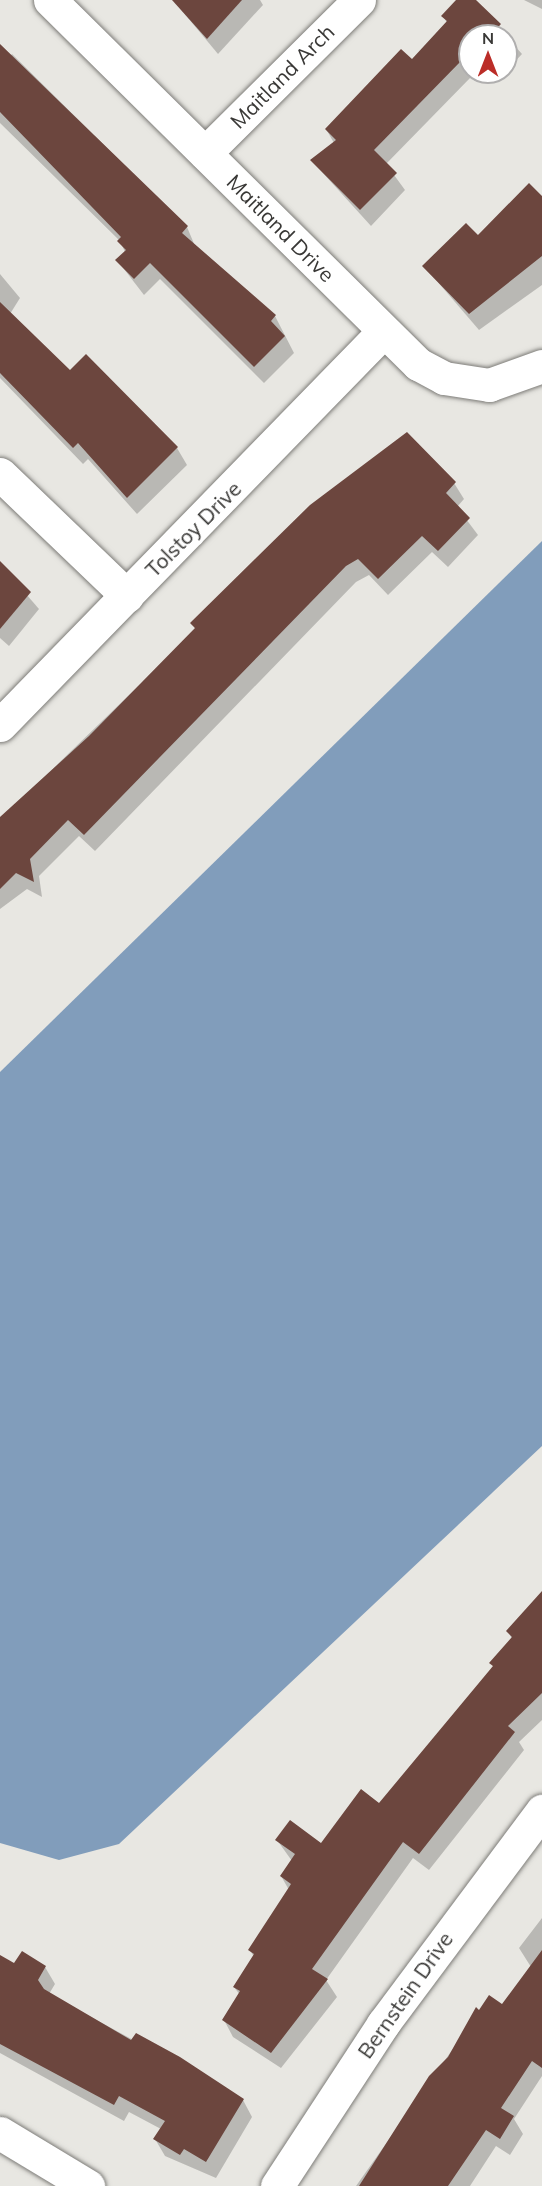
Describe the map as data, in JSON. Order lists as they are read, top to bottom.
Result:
{
  "streets": {
    "street": [
      "Maitland Arch",
      "Maitland Drive",
      "Tolstoy Drive",
      "Bernstein Drive"
    ]
  },
  "crossings": [
    ["Maitland Arch", "Maitland Drive"],
    ["Maitland Drive", "Tolstoy Drive"]
  ],
  "north": "top"
}
